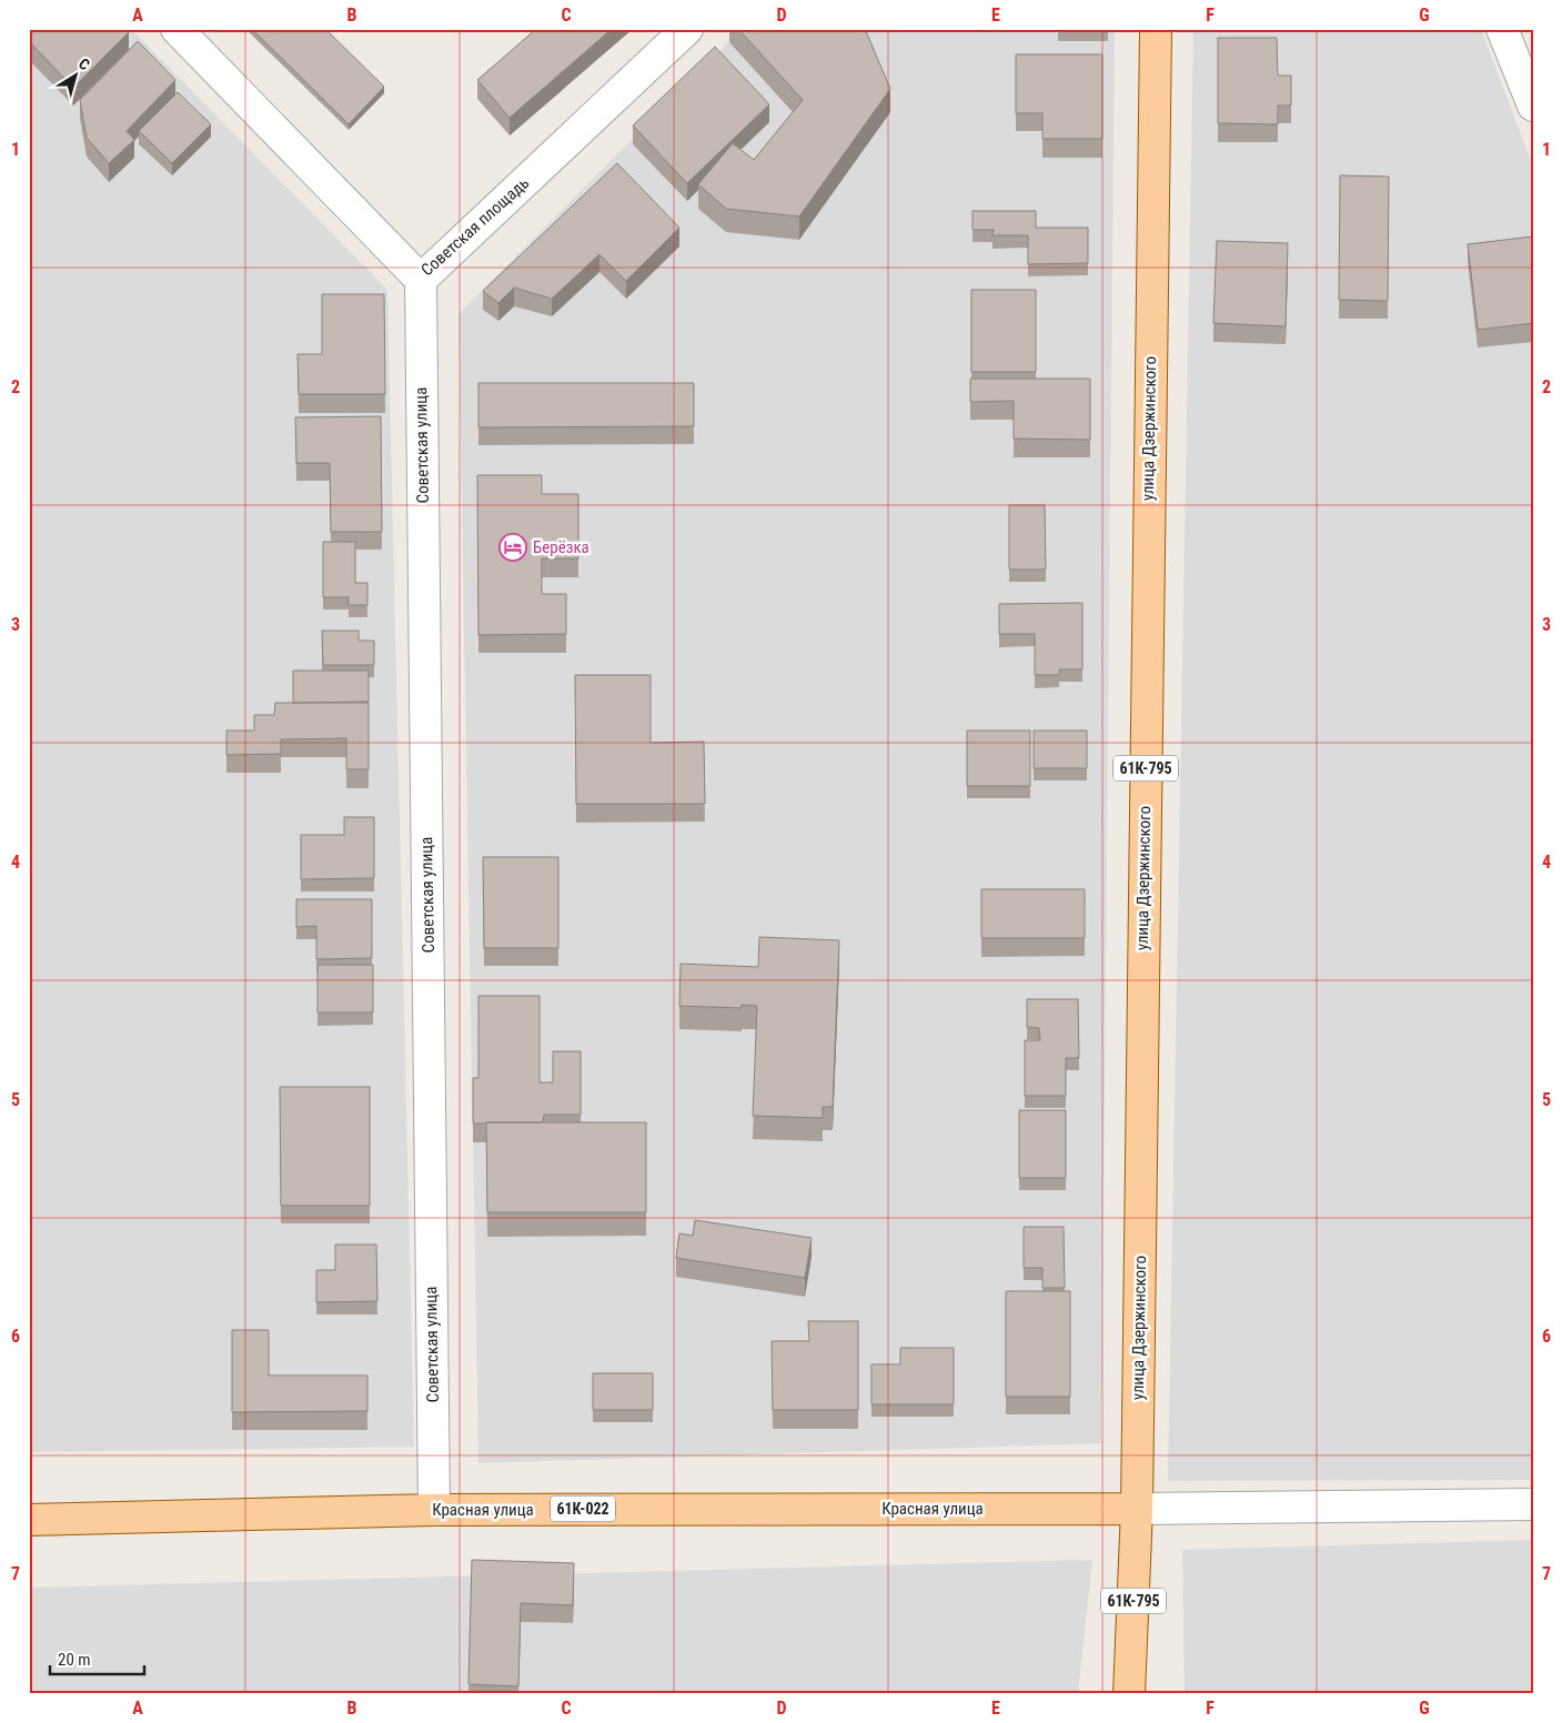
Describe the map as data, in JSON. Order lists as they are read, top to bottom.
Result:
{
  "streets": {
    "main road": [
      "улица Дзержинского",
      "61К-795",
      "61К-022",
      "Красная улица"
    ],
    "street": ["Советская площадь", "Советская улица"]
  },
  "crossings": [
    ["Советская площадь", "Советская улица"],
    ["улица Дзержинского", "Красная улица"],
    ["Советская улица", "Красная улица"]
  ],
  "places": {
    "hotel": ["Берёзка"]
  },
  "scale_bar": "20 m",
  "north": "top right",
  "grid": {
    "columns": [
      "A",
      "B",
      "C",
      "D",
      "E",
      "F",
      "G"
    ],
    "rows": [
      "1",
      "2",
      "3",
      "4",
      "5",
      "6",
      "7"
    ]
  }
}
